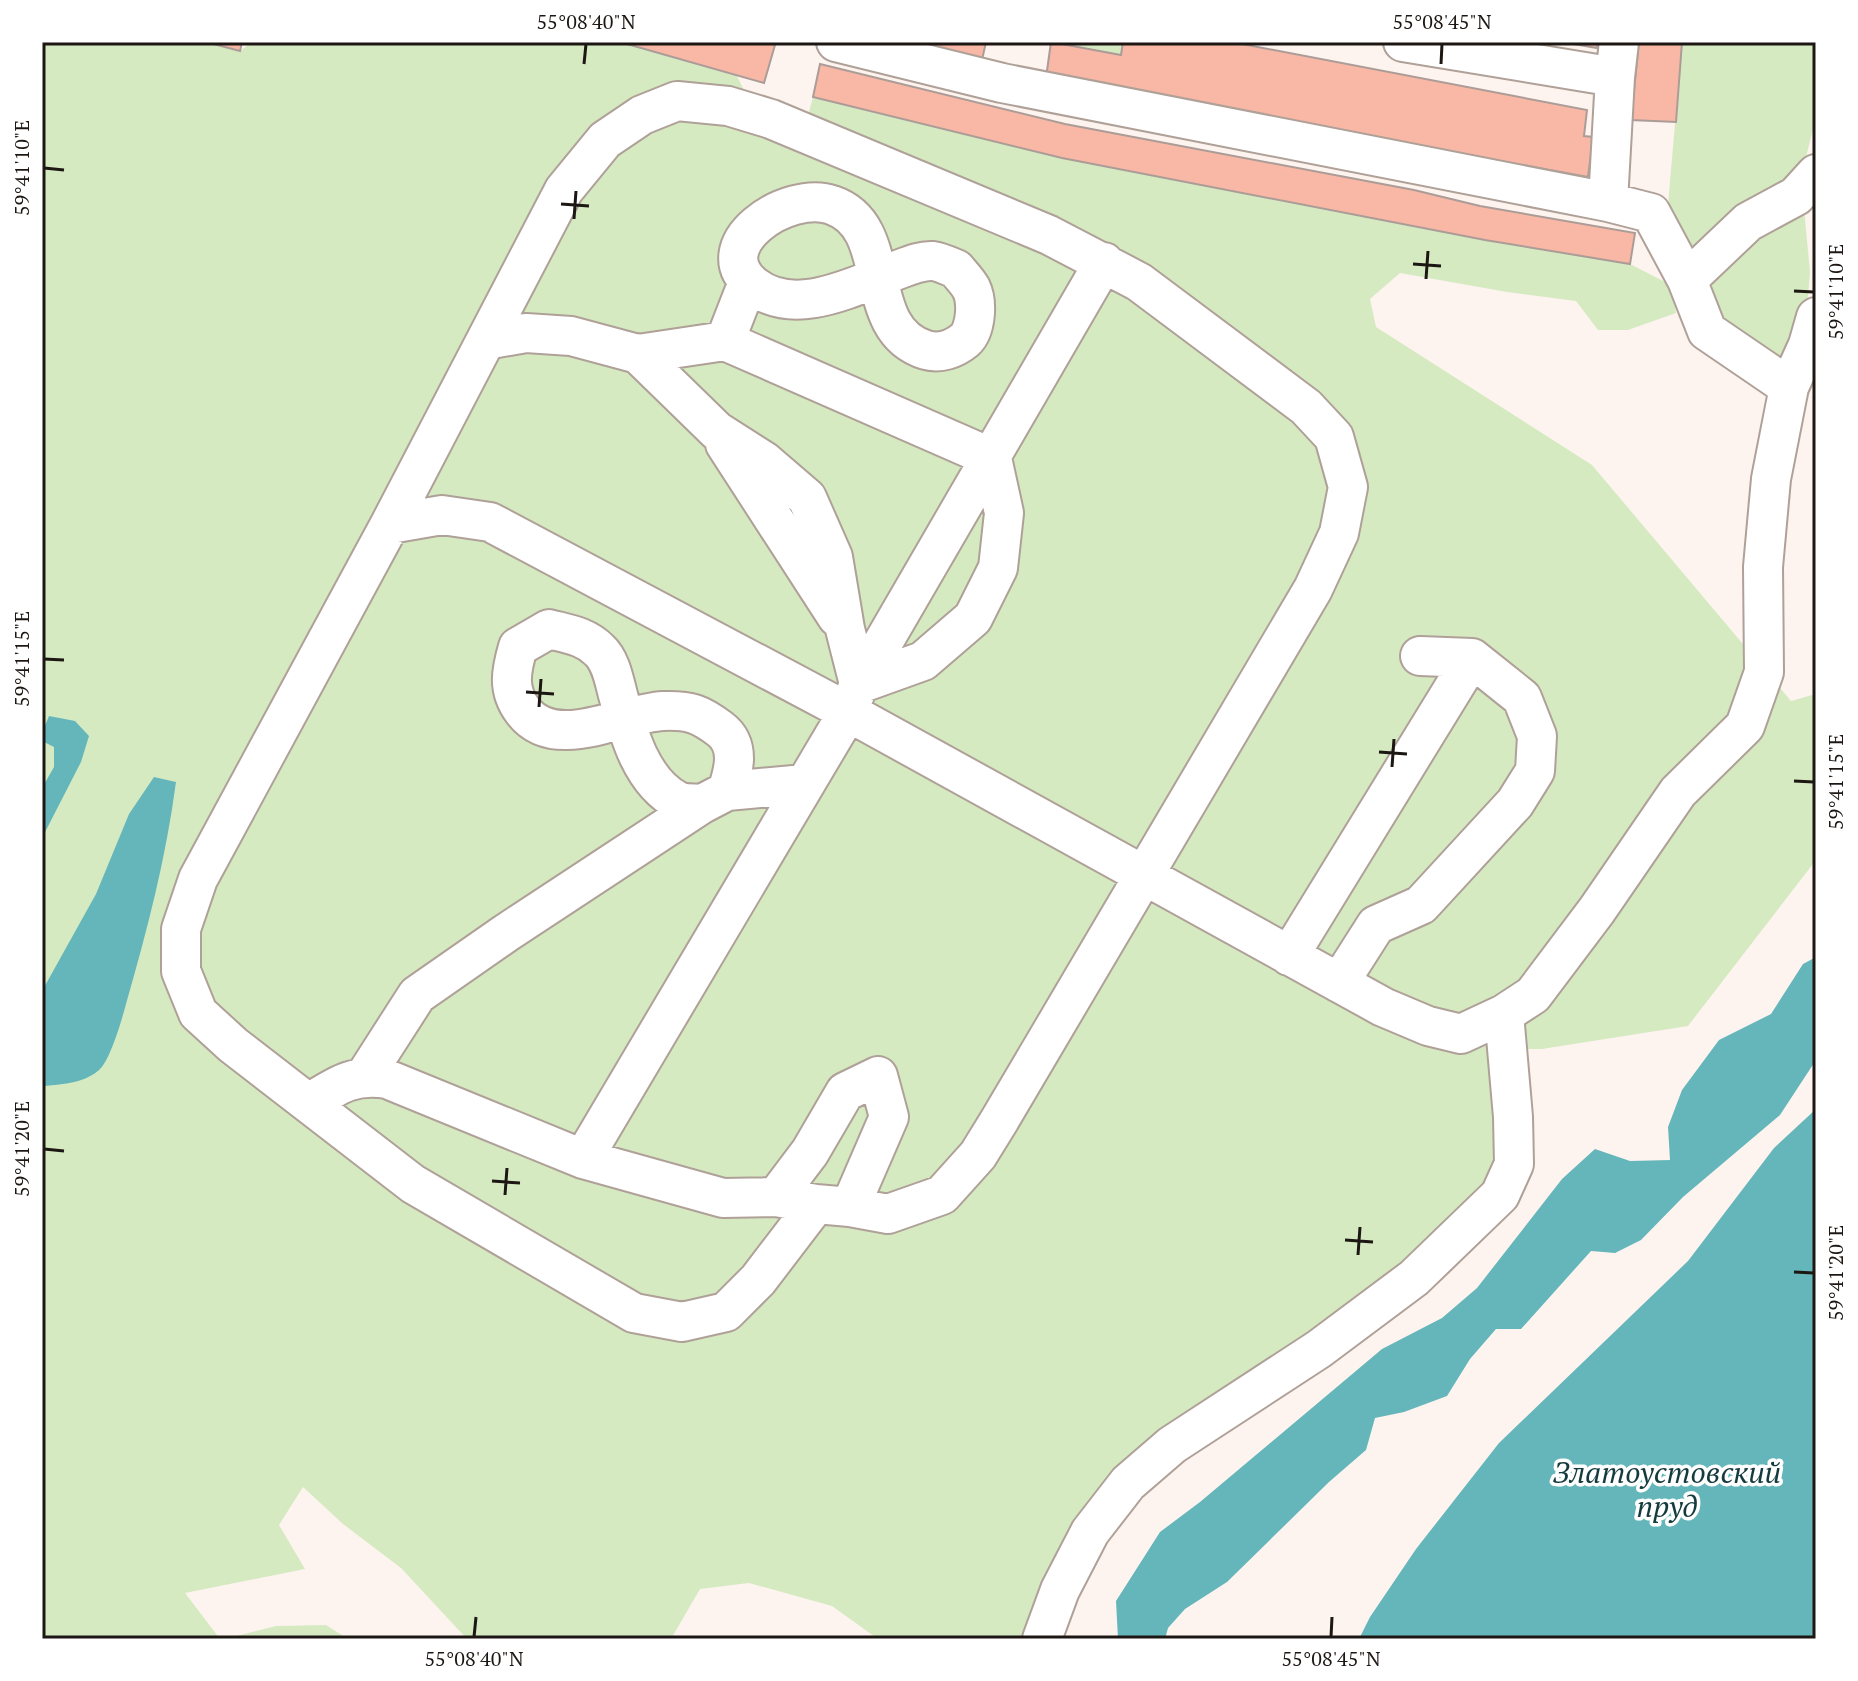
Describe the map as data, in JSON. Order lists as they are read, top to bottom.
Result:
{
  "water": ["Златоустовский пруд"],
  "coordinates": [
    "55°08'40\"N",
    "55°08'45\"N",
    "59°41'10\"E",
    "59°41'15\"E",
    "59°41'20\"E"
  ]
}
